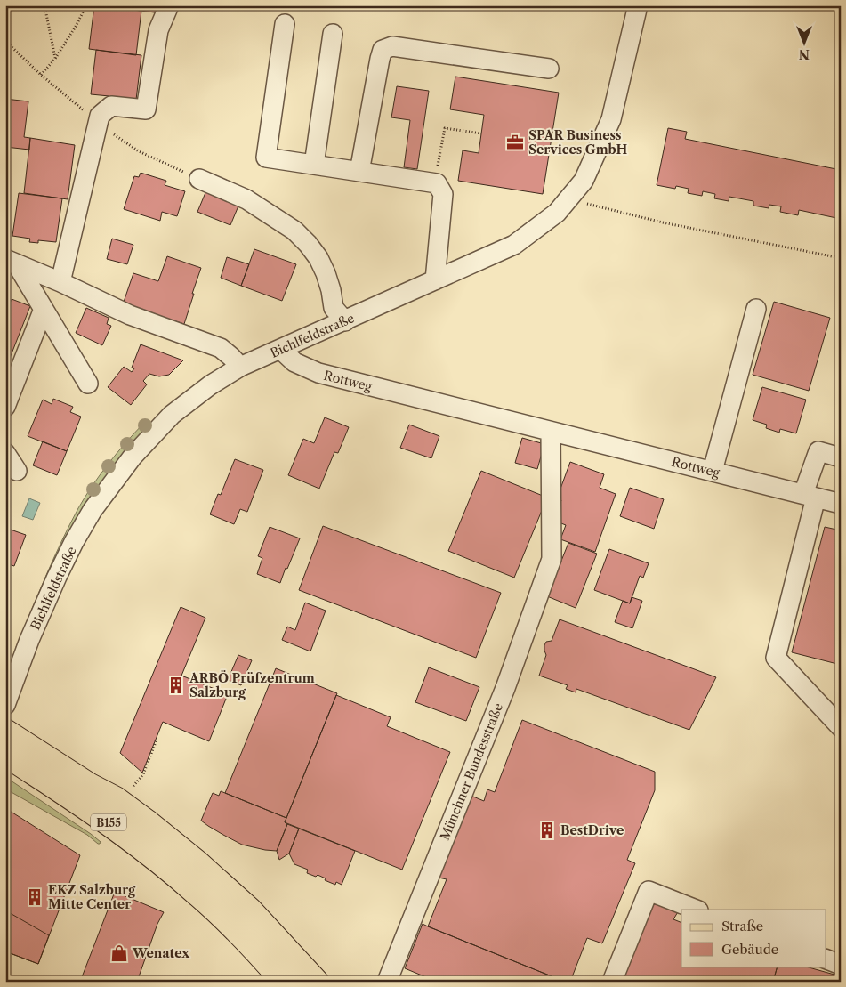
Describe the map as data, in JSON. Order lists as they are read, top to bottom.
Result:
{
  "streets": {
    "main road": ["B155"],
    "street": ["Bichlfeldstraße", "Rottweg", "Münchner Bundesstraße"]
  },
  "crossings": [
    ["Bichlfeldstraße", "Rottweg"],
    ["Rottweg", "Münchner Bundesstraße"]
  ],
  "places": {
    "office": ["SPAR Business Services GmbH"],
    "building": ["ARBÖ Prüfzentrum Salzburg", "BestDrive", "EKZ Salzburg Mitte Center"],
    "shop": ["Wenatex"]
  },
  "legend": ["Straße", "Gebäude"],
  "north": "bottom"
}
